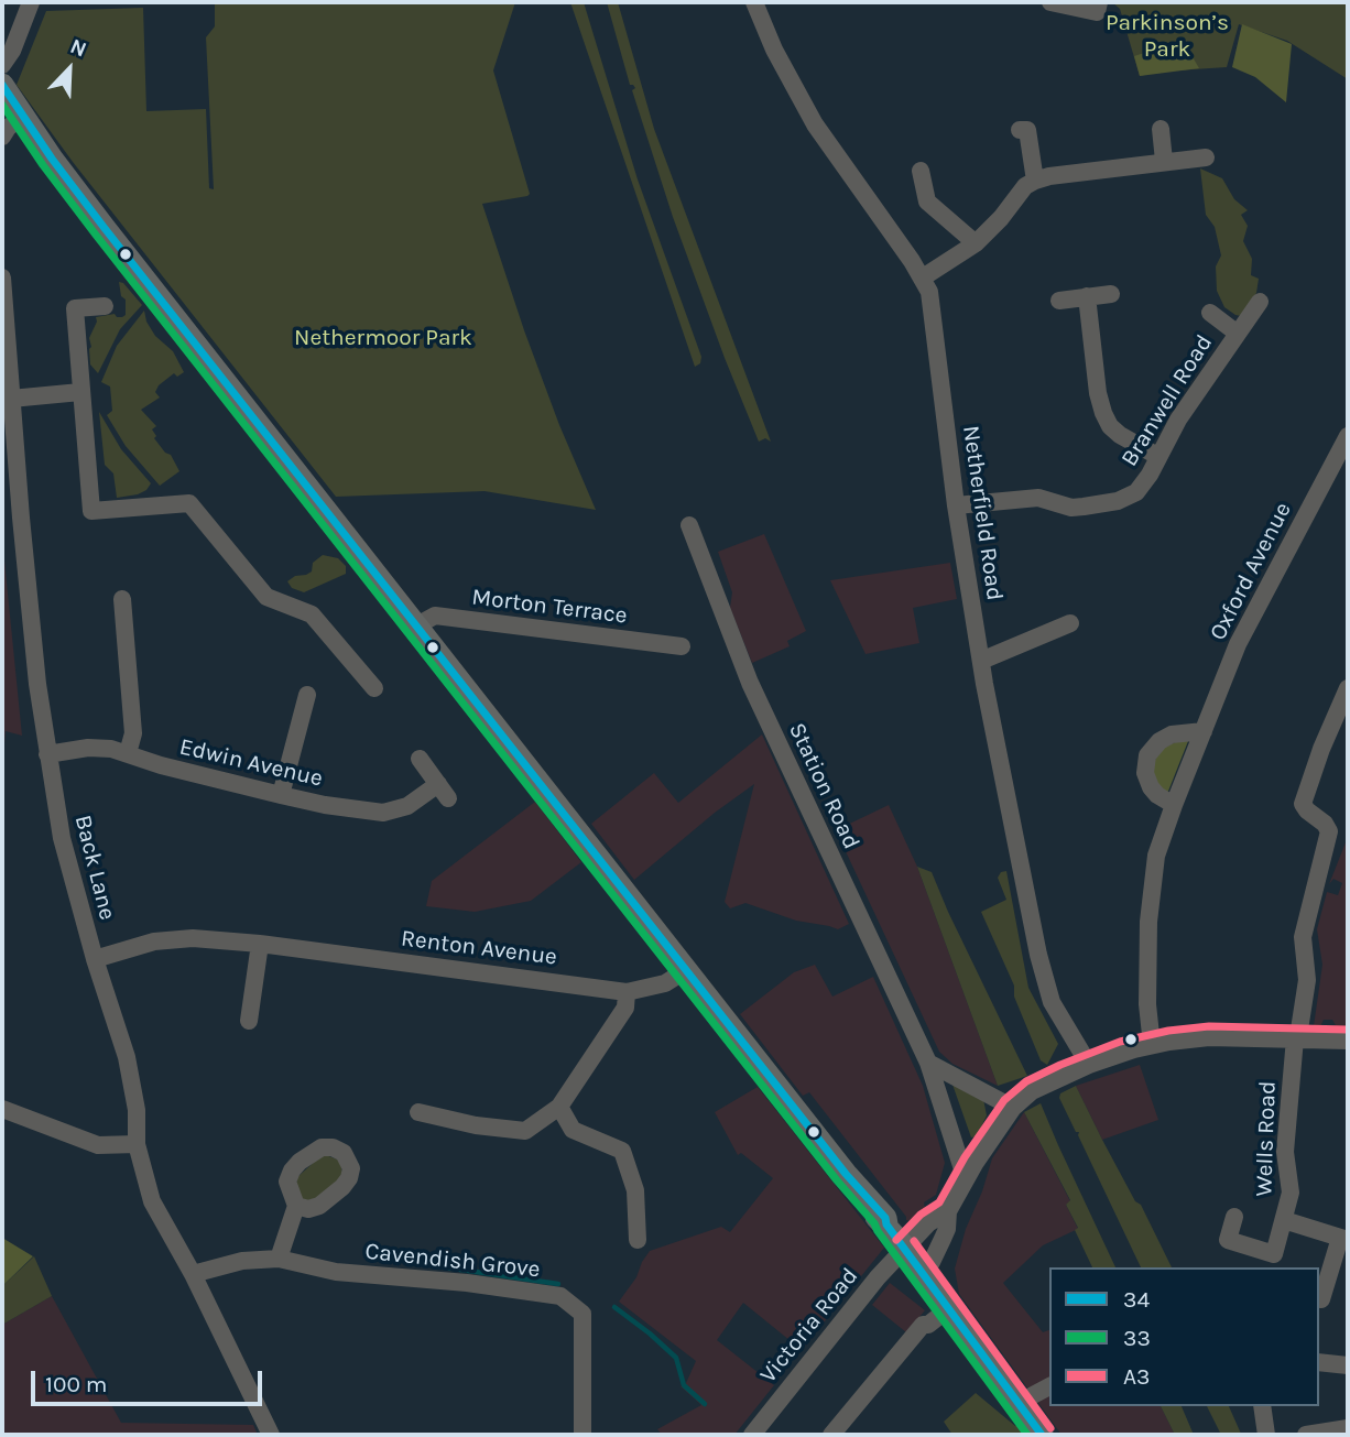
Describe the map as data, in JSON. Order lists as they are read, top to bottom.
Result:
{
  "streets": {
    "street": [
      "Branwell Road",
      "Netherfield Road",
      "Oxford Avenue",
      "Morton Terrace",
      "Edwin Avenue",
      "Station Road",
      "Back Lane",
      "Renton Avenue",
      "Wells Road",
      "Cavendish Grove",
      "Victoria Road"
    ]
  },
  "crossings": [
    ["Branwell Road", "Netherfield Road"],
    ["Edwin Avenue", "Back Lane"],
    ["Back Lane", "Renton Avenue"],
    ["Back Lane", "Cavendish Grove"]
  ],
  "parks": ["Parkinson’s Park", "Nethermoor Park"],
  "lines": ["transit line 34", "transit line 33", "transit line A3"],
  "legend": ["34", "33", "A3"],
  "scale_bar": "100 m",
  "north": "top right"
}
